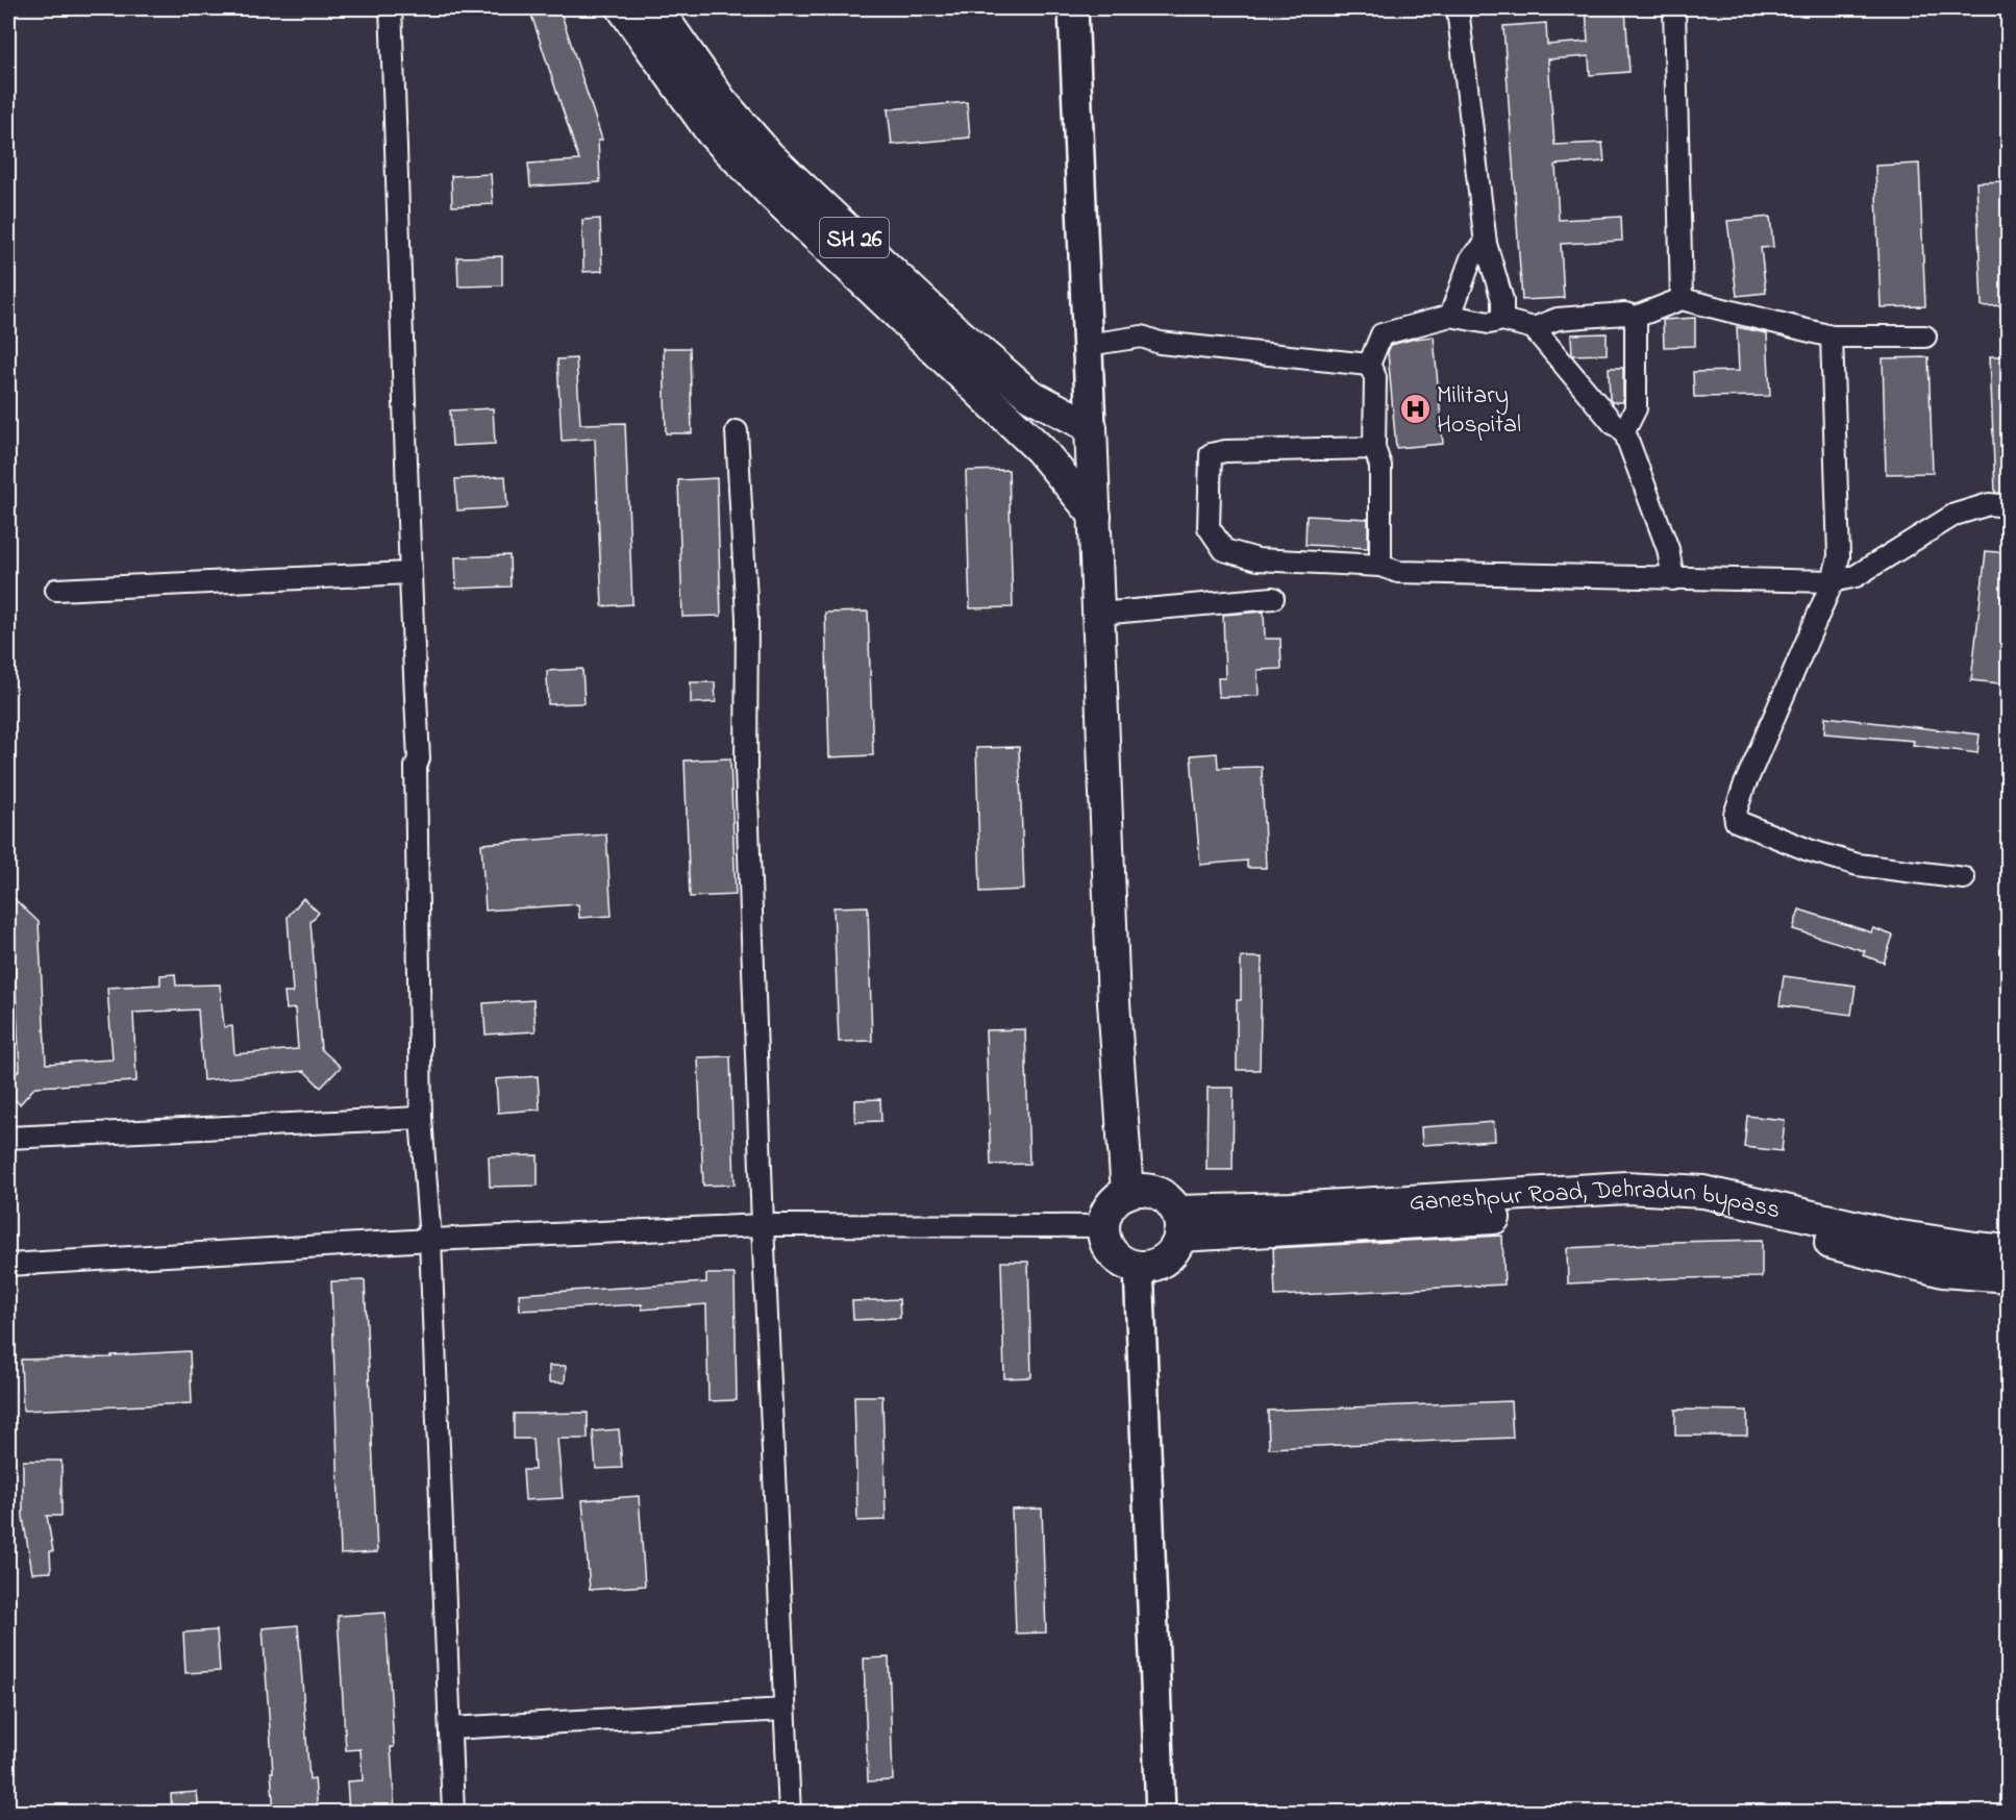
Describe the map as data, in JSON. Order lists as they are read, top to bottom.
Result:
{
  "streets": {
    "main road": ["SH 26", "Ganeshpur Road, Dehradun bypass"]
  },
  "places": {
    "hospital": ["Military Hospital"]
  }
}
